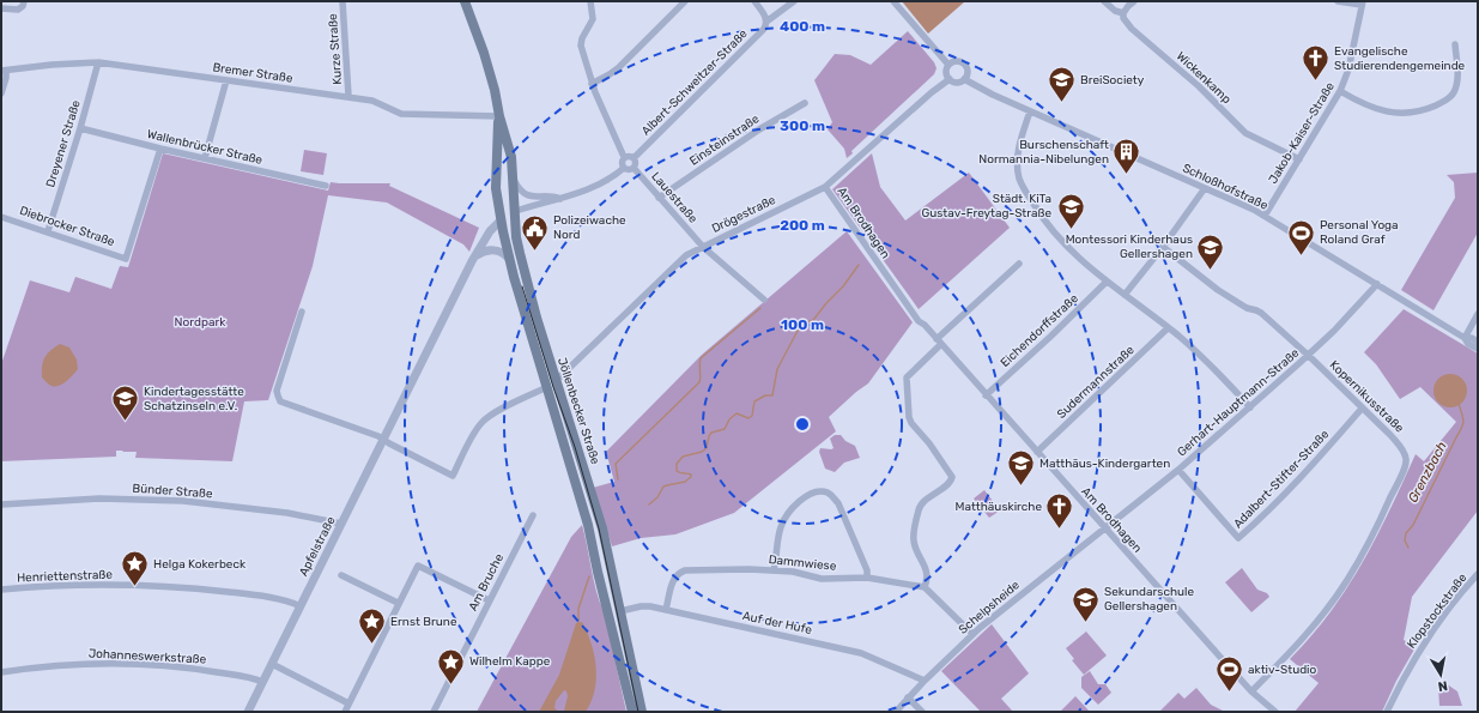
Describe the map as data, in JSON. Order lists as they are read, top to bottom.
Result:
{
  "streets": {
    "main road": ["Jöllenbecker Straße"],
    "street": [
      "Kurze Straße",
      "Bremer Straße",
      "Wickenkamp",
      "Albert-Schweitzer-Straße",
      "Jakob-Kaiser-Straße",
      "Einsteinstraße",
      "Dreyener Straße",
      "Wallenbrücker Straße",
      "Schloßhofstraße",
      "Lauestraße",
      "Drögestraße",
      "Am Brodhagen",
      "Diebrocker Straße",
      "Eichendorffstraße",
      "Sudermannstraße",
      "Kopernikusstraße",
      "Gerhart-Hauptmann-Straße",
      "Adalbert-Stifter-Straße",
      "Bünder Straße",
      "Apfelstraße",
      "Dammwiese",
      "Henriettenstraße",
      "Am Bruche",
      "Schelpsheide",
      "Klopstockstraße",
      "Auf der Hufe",
      "Johanneswerkstraße"
    ]
  },
  "crossings": [
    ["Kurze Straße", "Bremer Straße"],
    ["Bremer Straße", "Dreyener Straße"],
    ["Bremer Straße", "Jöllenbecker Straße"],
    ["Wickenkamp", "Jakob-Kaiser-Straße"],
    ["Albert-Schweitzer-Straße", "Lauestraße"],
    ["Jakob-Kaiser-Straße", "Schloßhofstraße"],
    ["Einsteinstraße", "Lauestraße"],
    ["Dreyener Straße", "Wallenbrücker Straße"],
    ["Dreyener Straße", "Diebrocker Straße"],
    ["Wallenbrücker Straße", "Diebrocker Straße"],
    ["Schloßhofstraße", "Drögestraße"],
    ["Schloßhofstraße", "Gerhart-Hauptmann-Straße"],
    ["Lauestraße", "Drögestraße"],
    ["Drögestraße", "Am Brodhagen"],
    ["Drögestraße", "Jöllenbecker Straße"],
    ["Am Brodhagen", "Eichendorffstraße"],
    ["Am Brodhagen", "Sudermannstraße"],
    ["Am Brodhagen", "Kopernikusstraße"],
    ["Am Brodhagen", "Gerhart-Hauptmann-Straße"],
    ["Am Brodhagen", "Schelpsheide"],
    ["Kopernikusstraße", "Gerhart-Hauptmann-Straße"],
    ["Kopernikusstraße", "Adalbert-Stifter-Straße"],
    ["Gerhart-Hauptmann-Straße", "Adalbert-Stifter-Straße"],
    ["Gerhart-Hauptmann-Straße", "Schelpsheide"],
    ["Jöllenbecker Straße", "Apfelstraße"],
    ["Jöllenbecker Straße", "Auf der Hufe"],
    ["Bünder Straße", "Apfelstraße"],
    ["Apfelstraße", "Henriettenstraße"],
    ["Apfelstraße", "Johanneswerkstraße"],
    ["Dammwiese", "Auf der Hufe"],
    ["Schelpsheide", "Auf der Hufe"]
  ],
  "water": ["Grenzbach"],
  "parks": ["Nordpark"],
  "places": {
    "church": ["Evangelische Studierendengemeinde", "Matthäuskirche"],
    "school or university": [
      "BreiSociety",
      "Städt. KiTa Gustav-Freytag-Straße",
      "Montessori Kinderhaus Gellershagen",
      "Kindertagesstätte Schatzinseln e.V.",
      "Matthäus-Kindergarten",
      "Sekundarschule Gellershagen"
    ],
    "building": ["Burschenschaft Normannia-Nibelungen"],
    "public building": ["Polizeiwache Nord"],
    "sports": ["Personal Yoga Roland Graf", "aktiv-Studio"],
    "place": ["Helga Kokerbeck", "Ernst Brune", "Wilhelm Kappe"]
  },
  "north": "bottom",
  "rings": [
    "400 m",
    "300 m",
    "200 m",
    "100 m"
  ]
}
